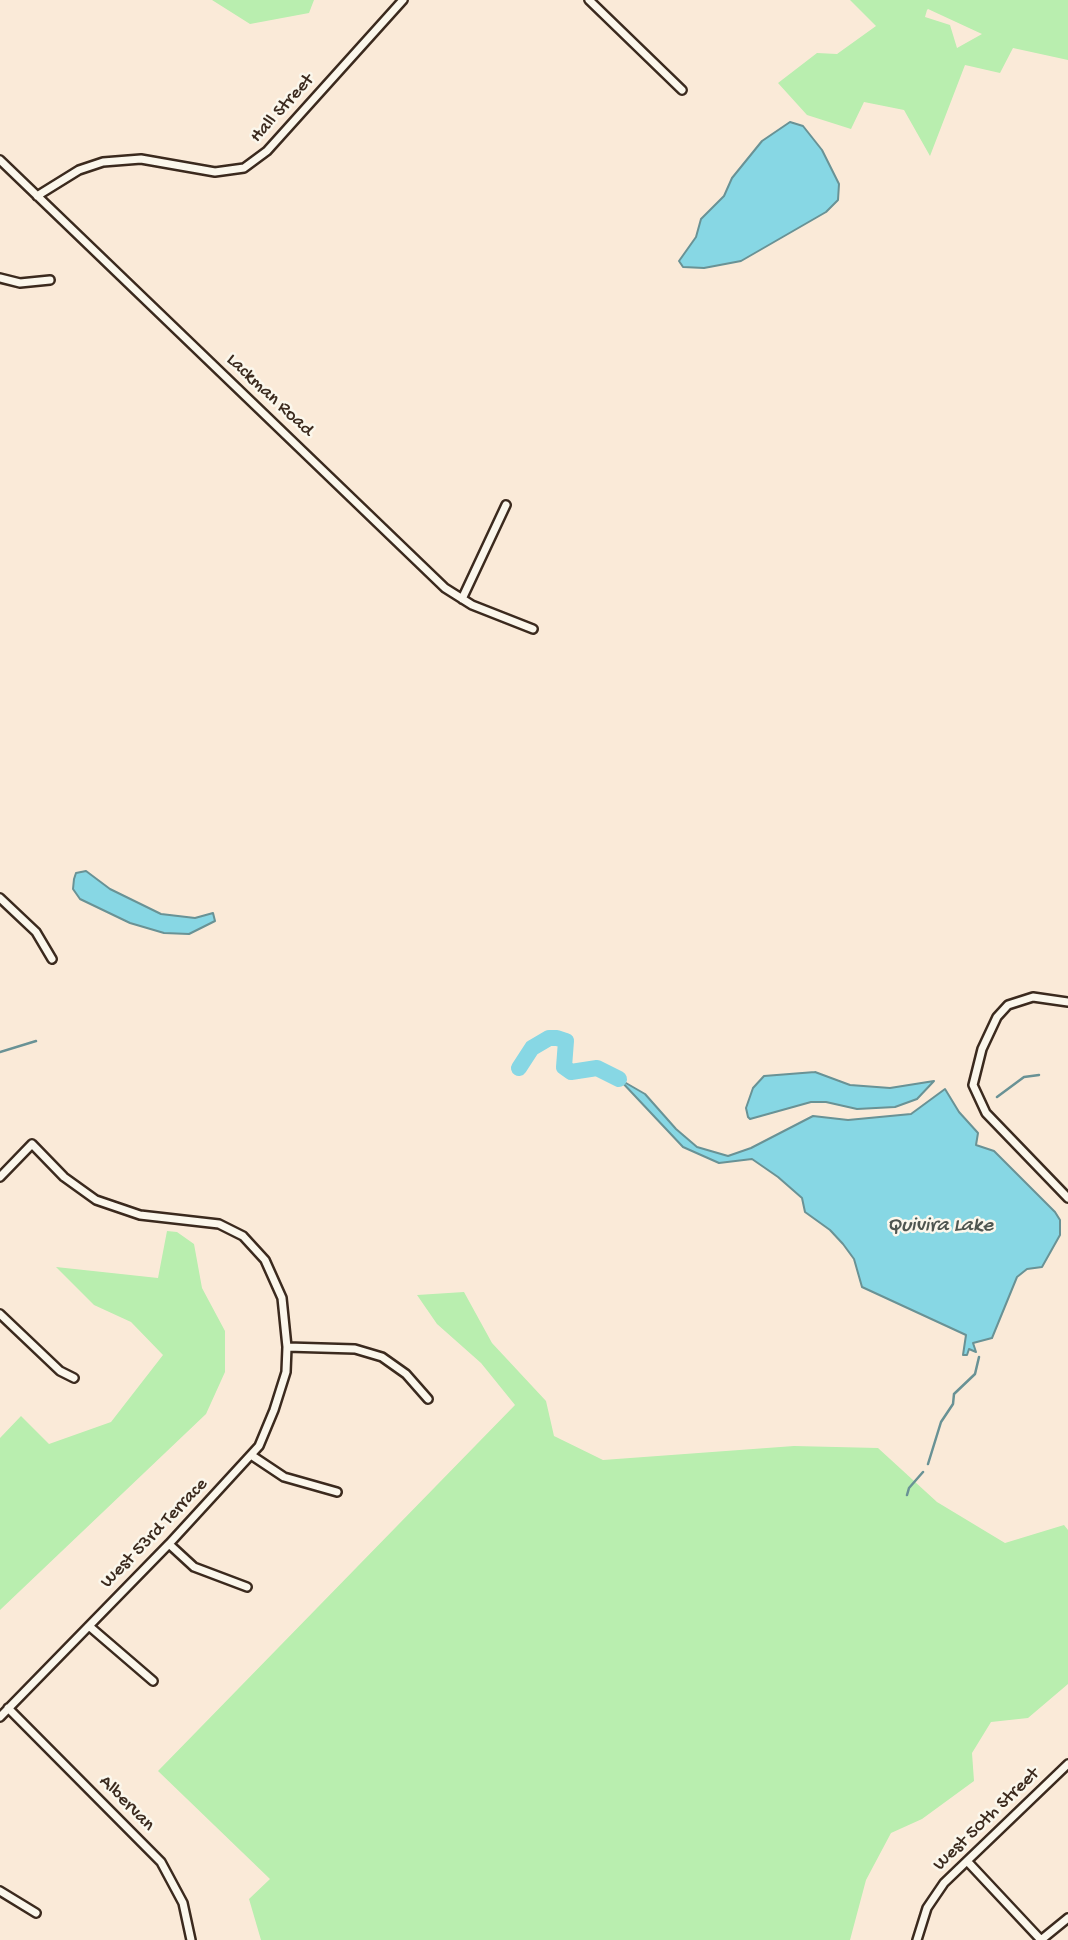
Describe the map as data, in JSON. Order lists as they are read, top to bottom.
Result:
{
  "streets": {
    "street": [
      "Hall Street",
      "Lackman Road",
      "West 53rd Terrace",
      "Albervan",
      "West 50th Street"
    ]
  },
  "crossings": [
    ["Hall Street", "Lackman Road"],
    ["West 53rd Terrace", "Albervan"]
  ],
  "water": ["Quivira Lake"]
}
